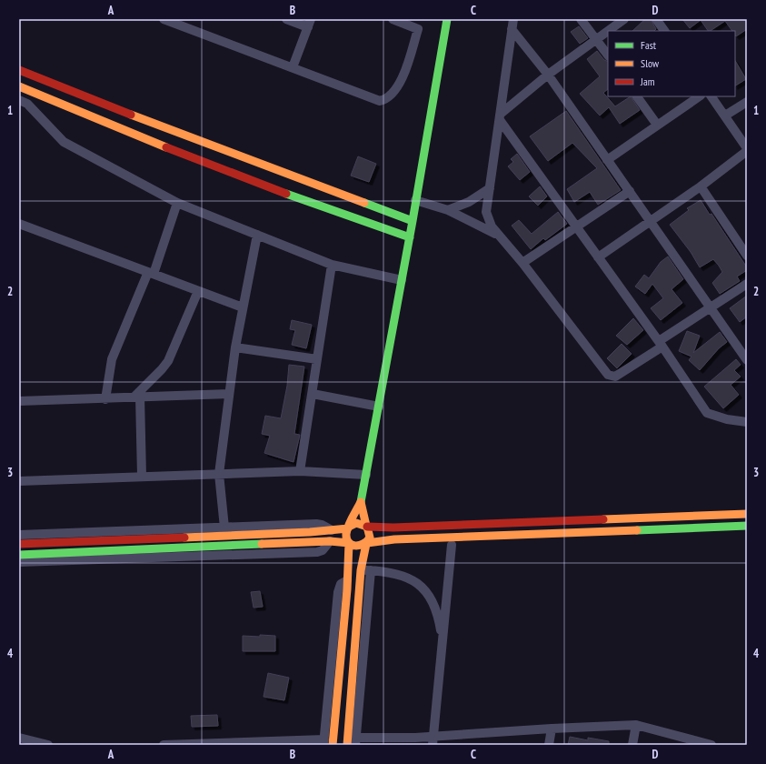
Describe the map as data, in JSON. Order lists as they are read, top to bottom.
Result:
{
  "legend": ["Fast", "Slow", "Jam"],
  "grid": {
    "columns": [
      "A",
      "B",
      "C",
      "D"
    ],
    "rows": [
      "1",
      "2",
      "3",
      "4"
    ]
  }
}
